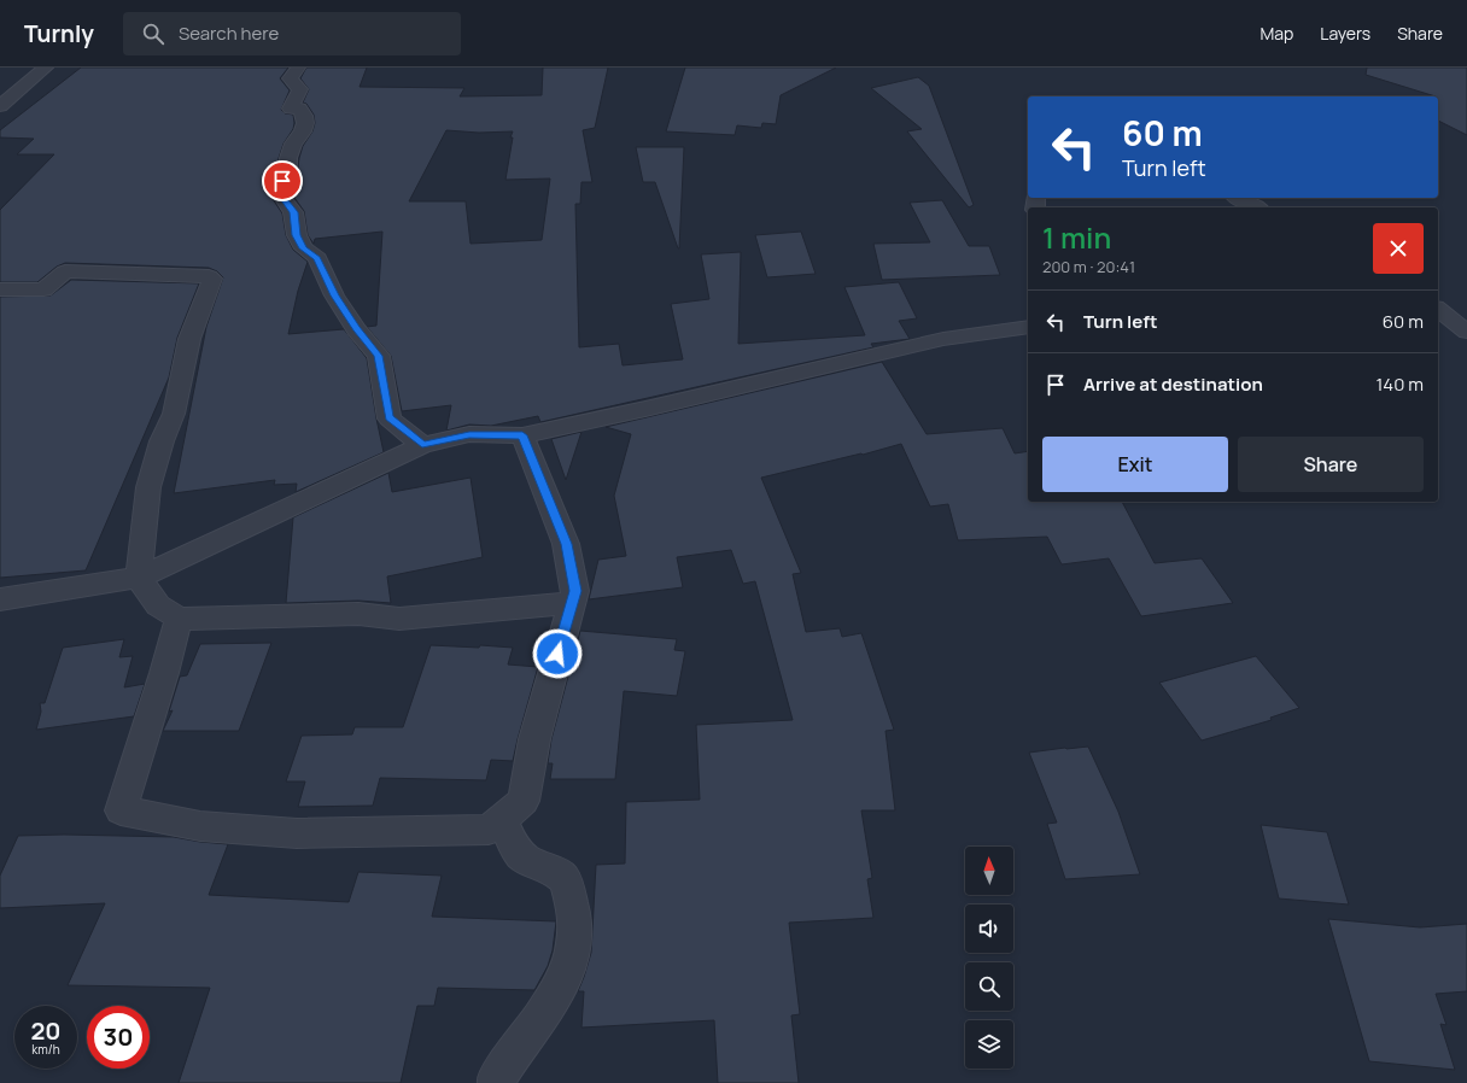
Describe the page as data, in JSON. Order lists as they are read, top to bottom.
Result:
{
  "north": "top",
  "page": {
    "header": "Turnly",
    "search": "Search here",
    "nav": ["Map", "Layers", "Share"],
    "turn": ["60 m", "Turn left"],
    "heading": ["1 min", "200 m · 20:41"],
    "list": [
      {
        "name": "Turn left",
        "value": "60 m"
      },
      {
        "name": "Arrive at destination",
        "value": "140 m"
      }
    ],
    "buttons": ["Exit", "Share"],
    "speed": "20 km/h",
    "limit": "30"
  }
}
